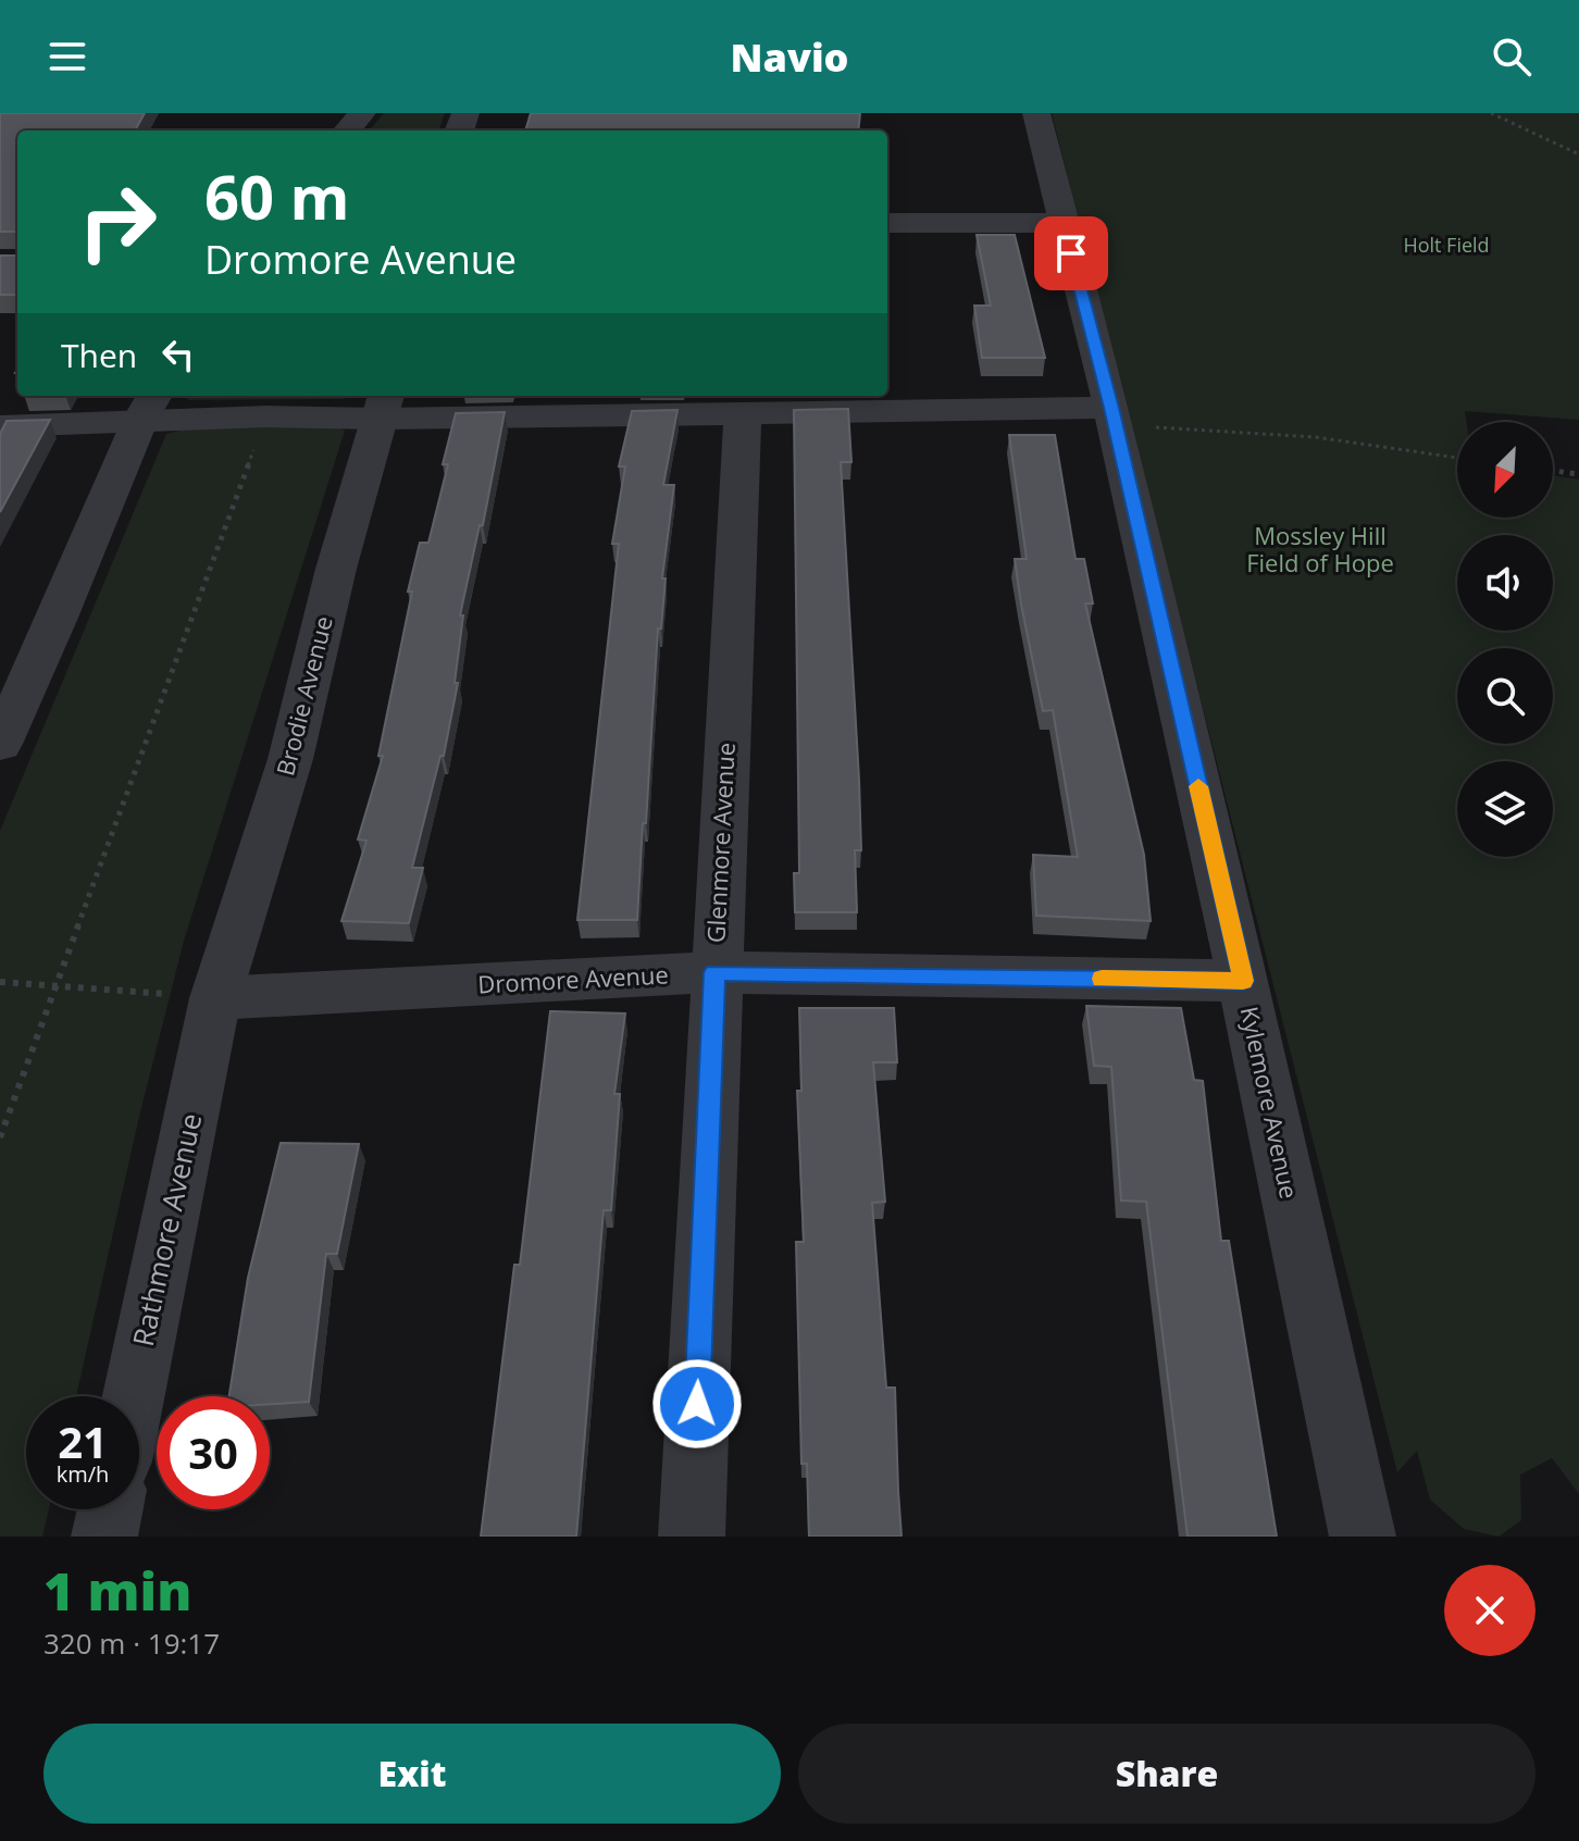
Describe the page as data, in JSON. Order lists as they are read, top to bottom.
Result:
{
  "streets": {
    "street": [
      "Brodie Avenue",
      "Glenmore Avenue",
      "Dromore Avenue",
      "Kylemore Avenue",
      "Rathmore Avenue"
    ]
  },
  "crossings": [
    ["Brodie Avenue", "Dromore Avenue"],
    ["Brodie Avenue", "Rathmore Avenue"],
    ["Glenmore Avenue", "Dromore Avenue"],
    ["Dromore Avenue", "Kylemore Avenue"],
    ["Dromore Avenue", "Rathmore Avenue"]
  ],
  "parks": ["Holt Field", "Mossley Hill Field of Hope"],
  "north": "bottom left",
  "page": {
    "header": "Navio",
    "turn": ["60 m", "Dromore Avenue"],
    "then": "Then",
    "speed": "21 km/h",
    "limit": "30",
    "heading": ["1 min", "320 m · 19:17"],
    "buttons": ["Exit", "Share"]
  }
}
